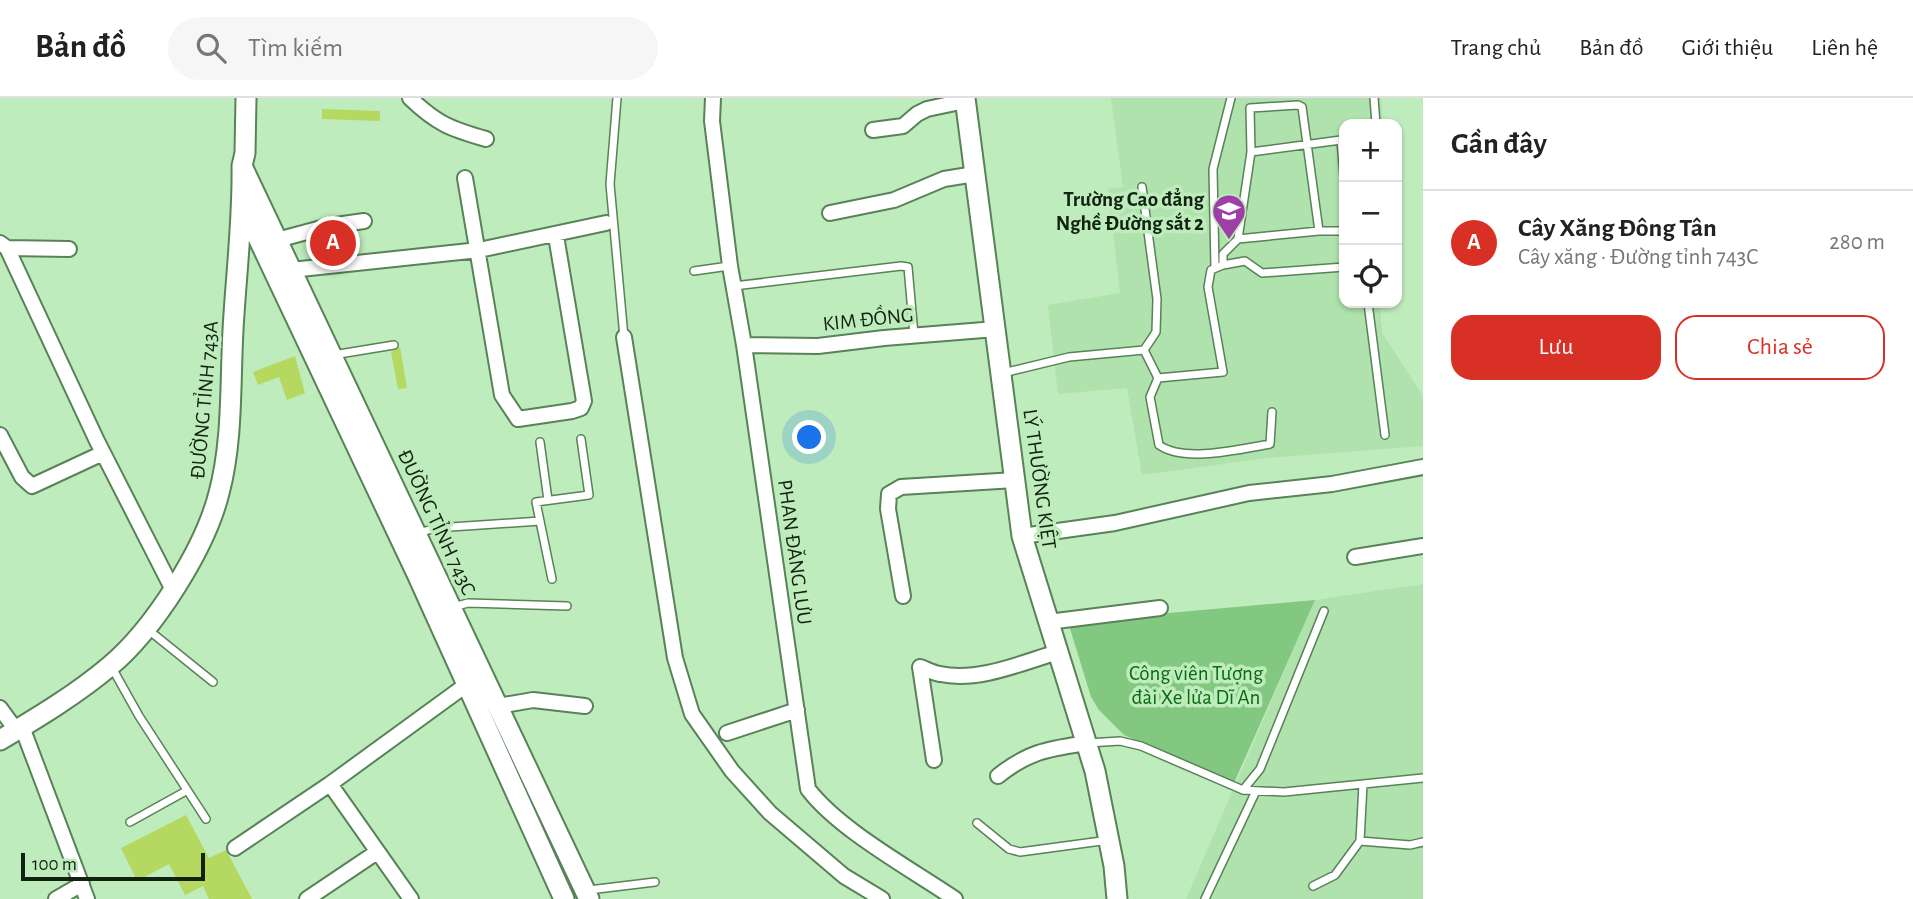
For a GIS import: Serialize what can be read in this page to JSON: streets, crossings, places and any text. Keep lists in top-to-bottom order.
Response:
{
  "streets": {
    "main road": ["ĐƯỜNG TỈNH 743A", "LÝ THƯỜNG KIỆT", "ĐƯỜNG TỈNH 743C"],
    "street": ["KIM ĐỒNG", "PHAN ĐĂNG LƯU"]
  },
  "crossings": [
    ["KIM ĐỒNG", "LÝ THƯỜNG KIỆT"],
    ["KIM ĐỒNG", "PHAN ĐĂNG LƯU"],
    ["ĐƯỜNG TỈNH 743A", "ĐƯỜNG TỈNH 743C"]
  ],
  "parks": ["Công viên Tượng đài Xe lửa Dĩ An"],
  "places": {
    "school or university": ["Trường Cao đẳng Nghề Đường sắt 2"]
  },
  "scale_bar": "100 m",
  "page": {
    "header": "Bản đồ",
    "search": "Tìm kiếm",
    "nav": [
      "Trang chủ",
      "Bản đồ",
      "Giới thiệu",
      "Liên hệ"
    ],
    "heading": "Gần đây",
    "map_buttons": ["+", "−"],
    "list": [
      {
        "mark": "A",
        "name": "Cây Xăng Đông Tân",
        "note": "Cây xăng · Đường tỉnh 743C",
        "value": "280 m"
      }
    ],
    "pins": "A",
    "buttons": ["Lưu", "Chia sẻ"],
    "scale": "100 m"
  }
}
